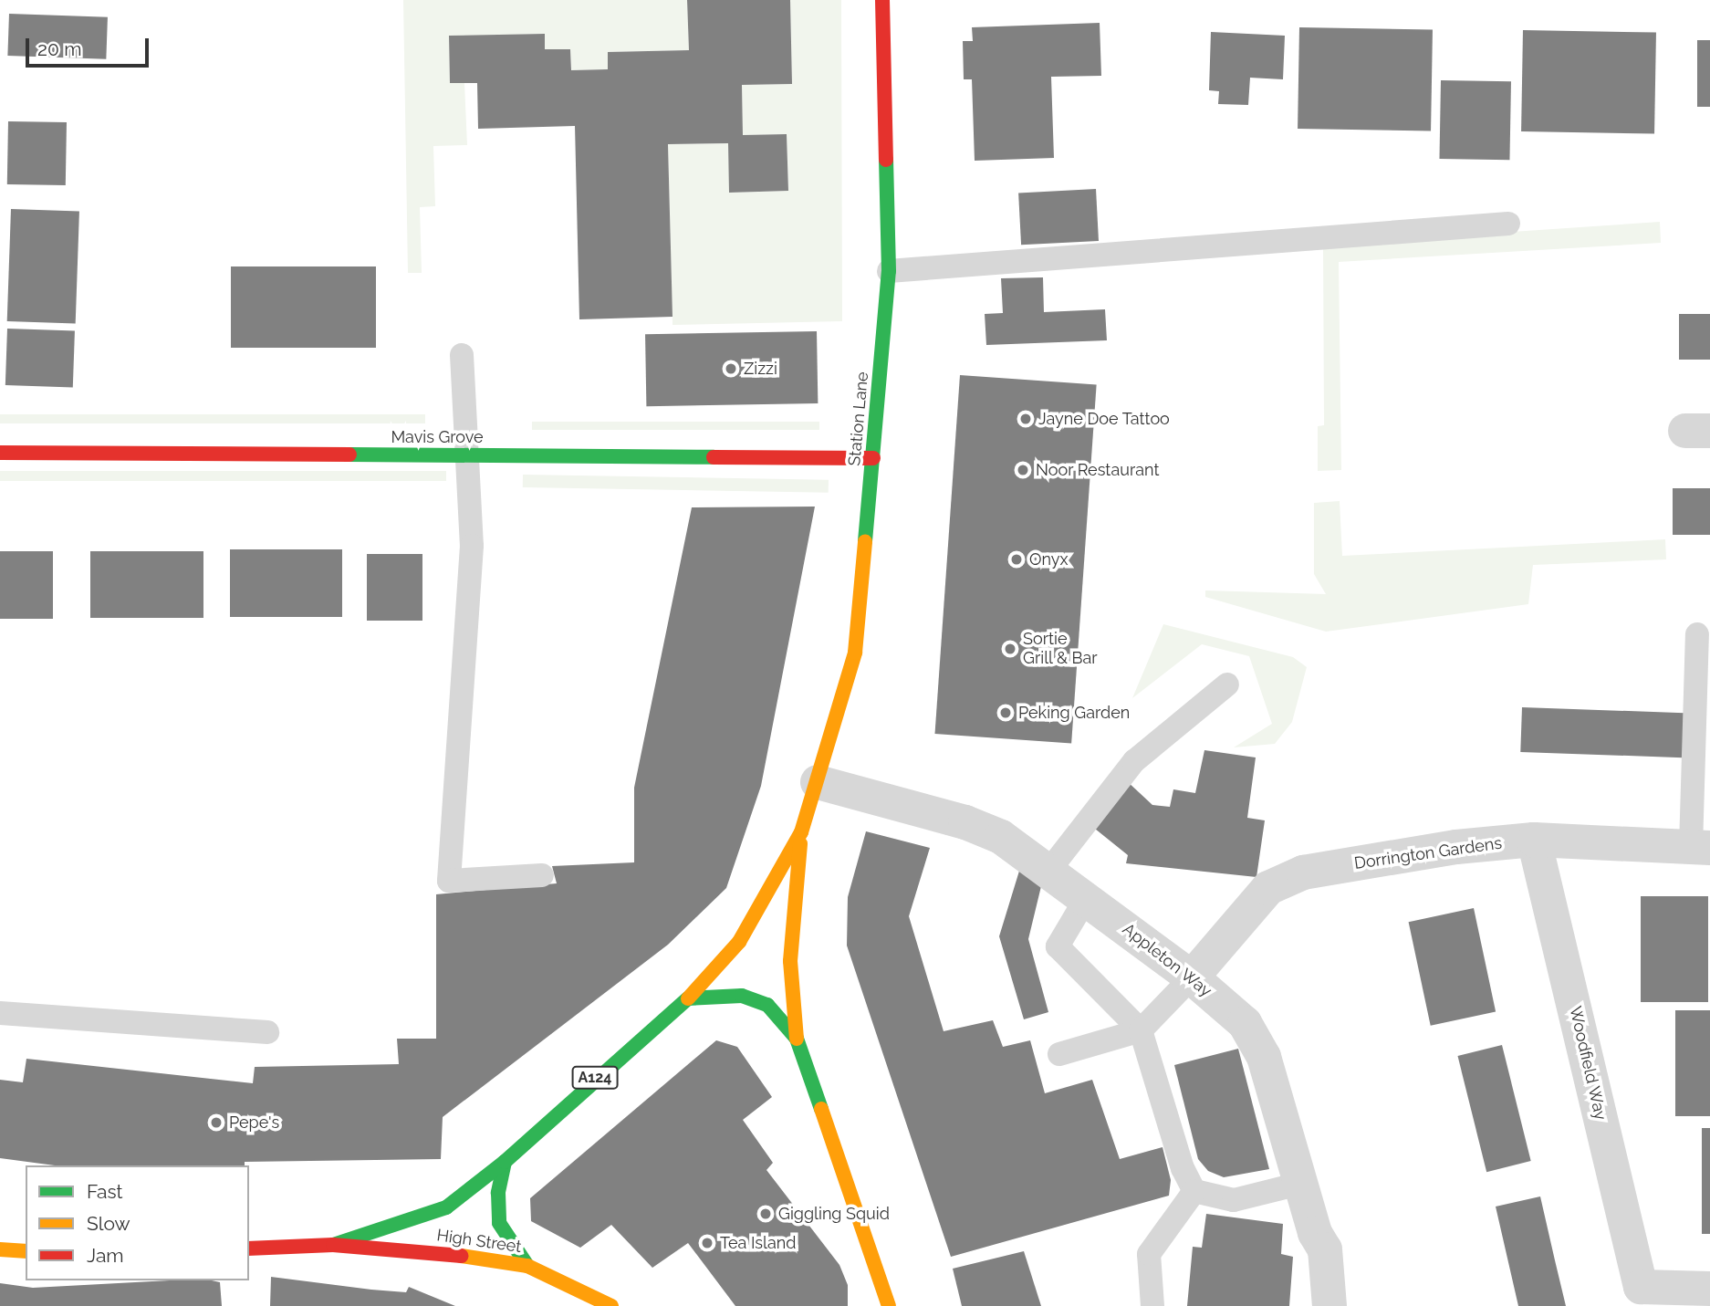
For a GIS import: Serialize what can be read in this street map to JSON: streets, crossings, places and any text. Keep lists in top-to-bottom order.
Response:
{
  "streets": {
    "street": [
      "Station Lane",
      "Mavis Grove",
      "Dorrington Gardens",
      "Appleton Way",
      "Woodfield Way",
      "A124",
      "High Street"
    ]
  },
  "crossings": [
    ["Station Lane", "Mavis Grove"],
    ["Station Lane", "Appleton Way"],
    ["Station Lane", "High Street"],
    ["Dorrington Gardens", "Appleton Way"],
    ["Dorrington Gardens", "Woodfield Way"]
  ],
  "places": [
    "Zizzi",
    "Jayne Doe Tattoo",
    "Noor Restaurant",
    "Onyx",
    "Sortie Grill & Bar",
    "Peking Garden",
    "Pepe's",
    "Giggling Squid",
    "Tea Island"
  ],
  "legend": ["Fast", "Slow", "Jam"],
  "scale_bar": "20 m"
}
